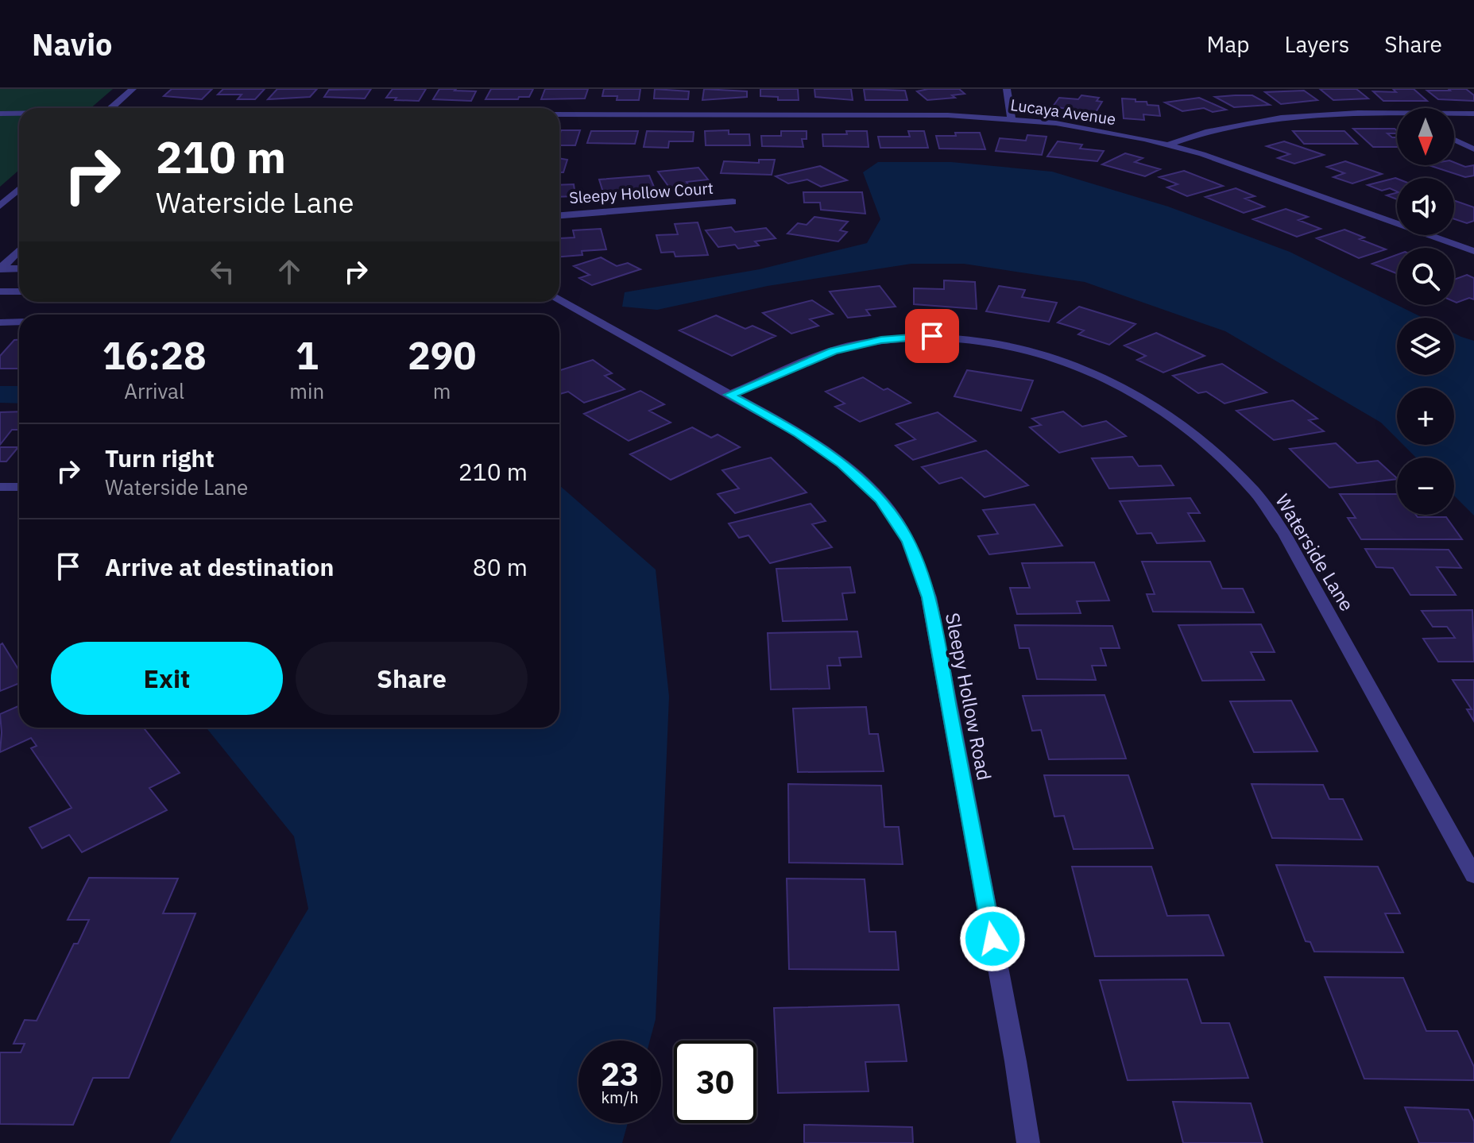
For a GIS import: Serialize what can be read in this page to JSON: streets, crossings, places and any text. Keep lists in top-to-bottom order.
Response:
{
  "streets": {
    "street": [
      "Lucaya Avenue",
      "Sleepy Hollow Court",
      "Waterside Lane",
      "Sleepy Hollow Road"
    ]
  },
  "crossings": [
    ["Waterside Lane", "Sleepy Hollow Road"]
  ],
  "north": "bottom",
  "page": {
    "header": "Navio",
    "nav": ["Map", "Layers", "Share"],
    "map_buttons": ["+", "−"],
    "turn": ["210 m", "Waterside Lane"],
    "eta": [
      "16:28",
      "Arrival",
      "1",
      "min",
      "290",
      "m"
    ],
    "list": [
      {
        "name": "Turn right",
        "note": "Waterside Lane",
        "value": "210 m"
      },
      {
        "name": "Arrive at destination",
        "value": "80 m"
      }
    ],
    "buttons": ["Exit", "Share"],
    "speed": "23 km/h",
    "limit": "30"
  }
}
